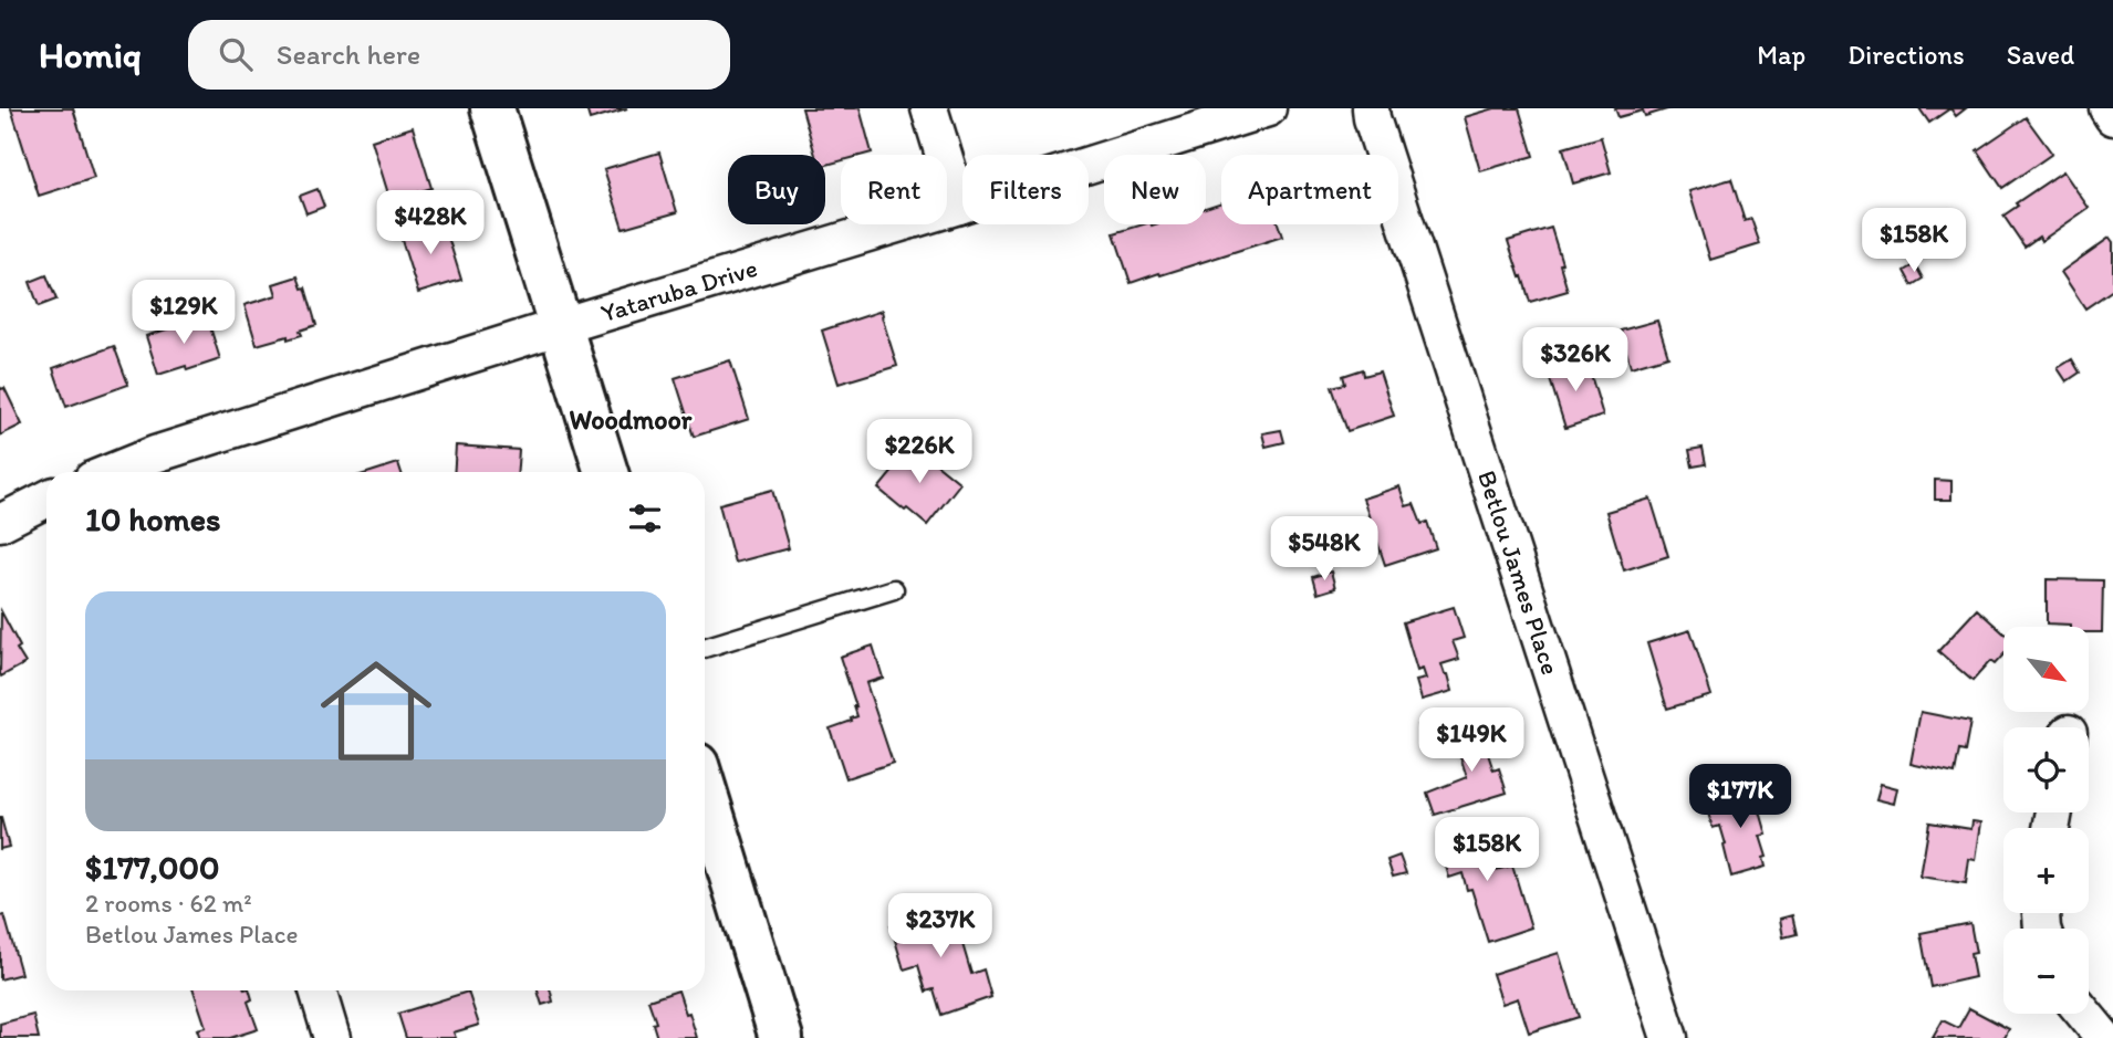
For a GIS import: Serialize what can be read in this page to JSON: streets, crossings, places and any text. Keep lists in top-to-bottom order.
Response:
{
  "streets": {
    "street": ["Yataruba Drive", "Betlou James Place"]
  },
  "districts": ["Woodmoor"],
  "north": "bottom right",
  "page": {
    "header": "Homiq",
    "search": "Search here",
    "nav": ["Map", "Directions", "Saved"],
    "chip": [
      "Buy",
      "Rent",
      "Filters",
      "New",
      "Apartment"
    ],
    "price": [
      "$428K",
      "$158K",
      "$129K",
      "$326K",
      "$226K",
      "$548K",
      "$149K",
      "$177K",
      "$158K",
      "$237K"
    ],
    "heading": "10 homes",
    "list": [
      {
        "name": "$177,000",
        "note": "2 rooms · 62 m² · Betlou James Place"
      }
    ],
    "map_buttons": ["+", "−"]
  }
}
